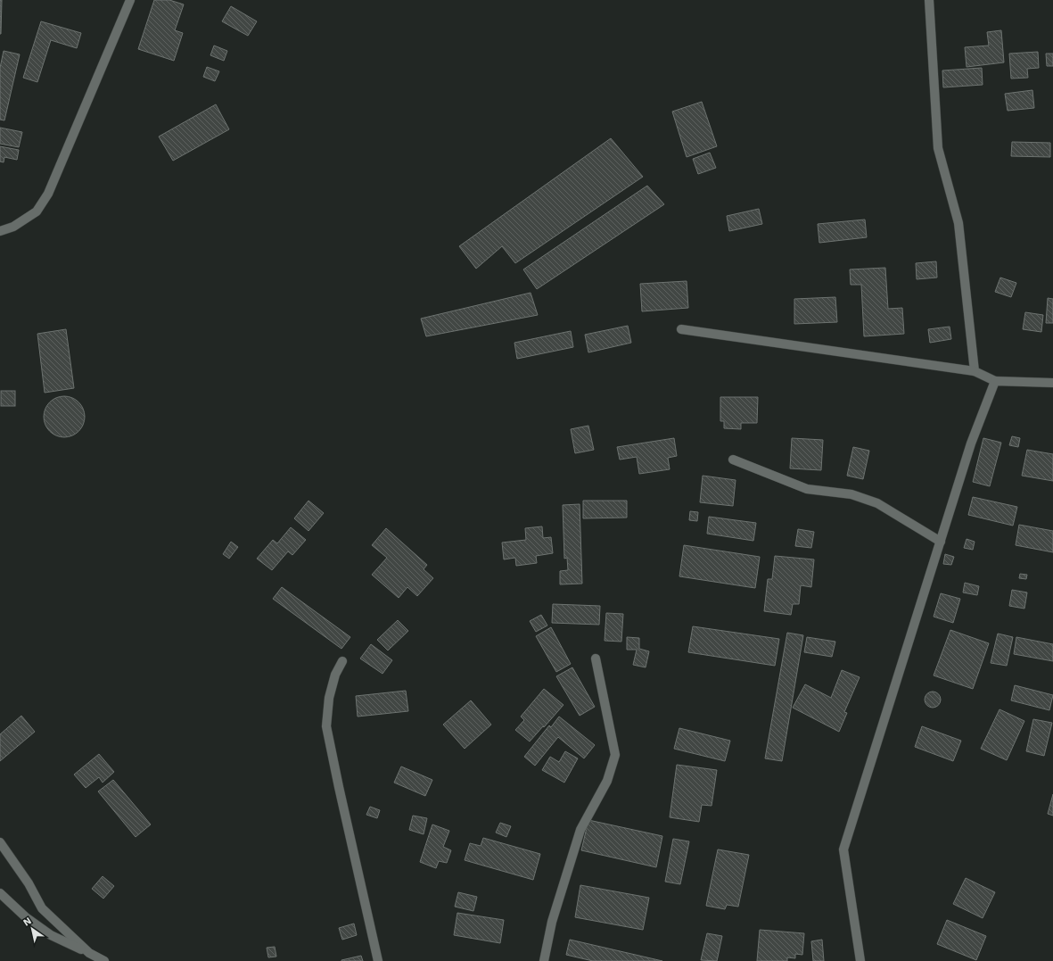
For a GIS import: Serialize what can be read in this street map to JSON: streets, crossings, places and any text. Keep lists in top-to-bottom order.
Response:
{
  "north": "top left"
}
